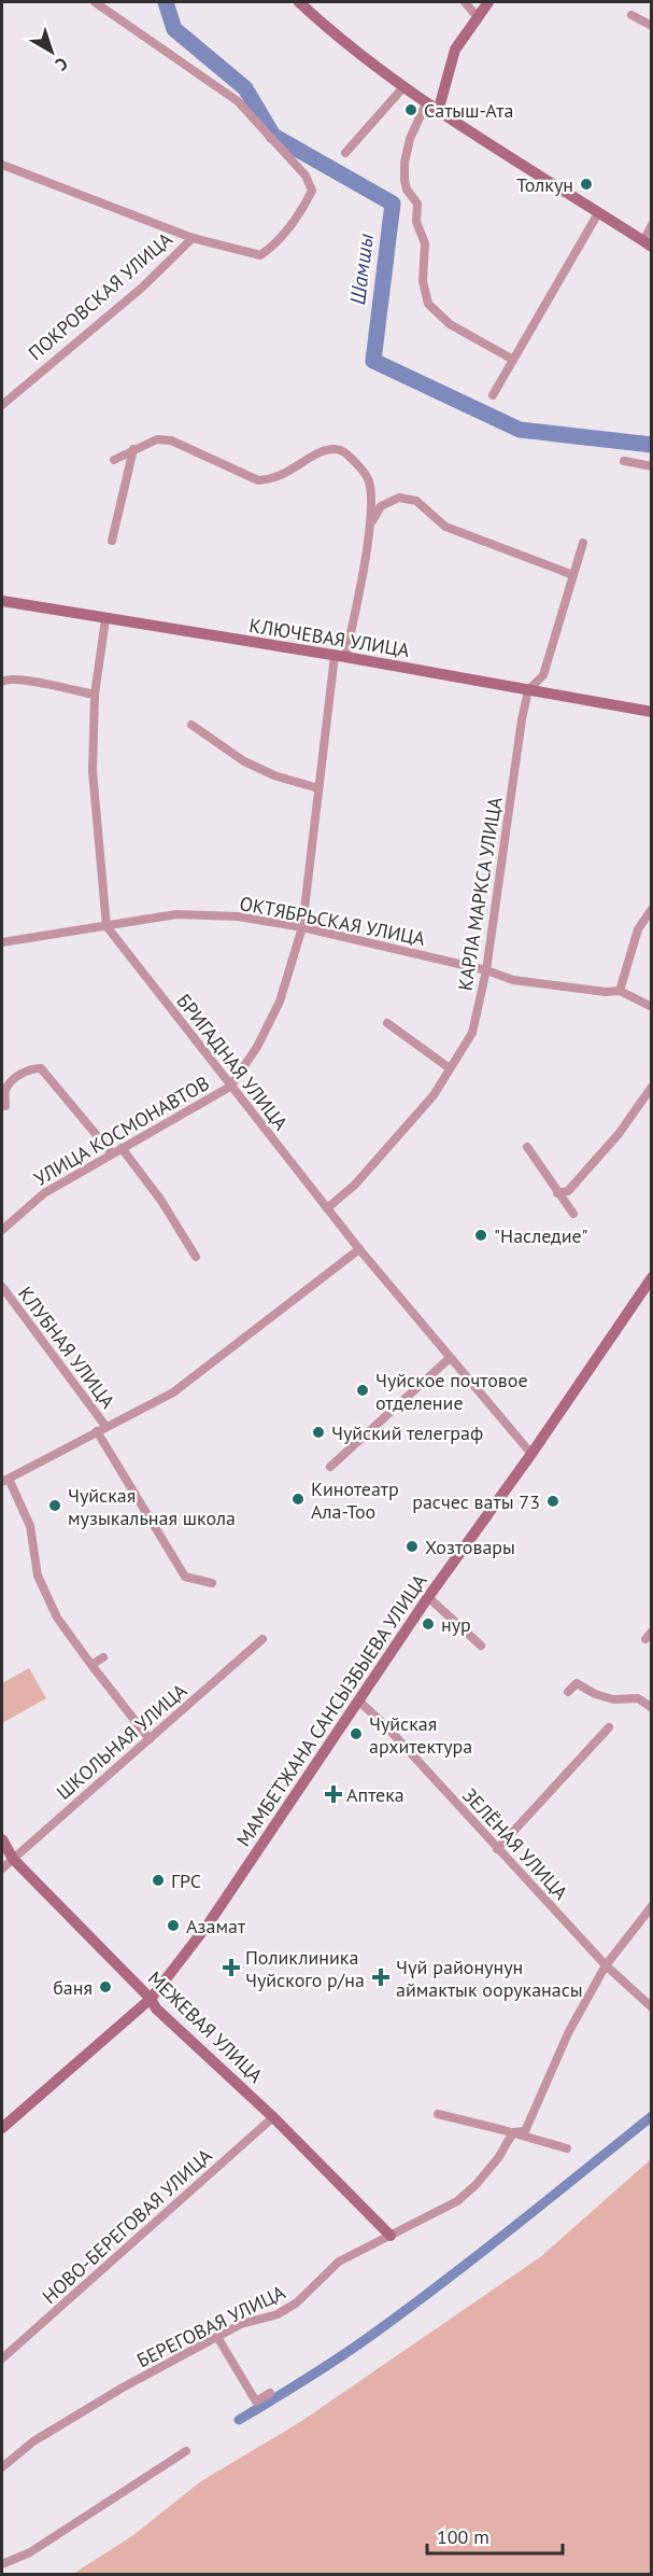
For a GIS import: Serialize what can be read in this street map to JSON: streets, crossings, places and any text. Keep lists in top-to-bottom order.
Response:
{
  "streets": {
    "main road": ["КЛЮЧЕВАЯ УЛИЦА", "МАМБЕТЖАНА САНСЫЗБЫЕВА УЛИЦА", "МЕЖЕВАЯ УЛИЦА"],
    "street": [
      "ПОКРОВСКАЯ УЛИЦА",
      "КАРЛА МАРКСА УЛИЦА",
      "ОКТЯБРЬСКАЯ УЛИЦА",
      "БРИГАДНАЯ УЛИЦА",
      "УЛИЦА КОСМОНАВТОВ",
      "КЛУБНАЯ УЛИЦА",
      "ШКОЛЬНАЯ УЛИЦА",
      "ЗЕЛЁНАЯ УЛИЦА",
      "НОВО-БЕРЕГОВАЯ УЛИЦА",
      "БЕРЕГОВАЯ УЛИЦА"
    ]
  },
  "crossings": [
    ["КЛЮЧЕВАЯ УЛИЦА", "КАРЛА МАРКСА УЛИЦА"],
    ["КАРЛА МАРКСА УЛИЦА", "ОКТЯБРЬСКАЯ УЛИЦА"],
    ["КАРЛА МАРКСА УЛИЦА", "БРИГАДНАЯ УЛИЦА"],
    ["ОКТЯБРЬСКАЯ УЛИЦА", "БРИГАДНАЯ УЛИЦА"],
    ["БРИГАДНАЯ УЛИЦА", "УЛИЦА КОСМОНАВТОВ"],
    ["БРИГАДНАЯ УЛИЦА", "МАМБЕТЖАНА САНСЫЗБЫЕВА УЛИЦА"],
    ["МАМБЕТЖАНА САНСЫЗБЫЕВА УЛИЦА", "ЗЕЛЁНАЯ УЛИЦА"],
    ["МАМБЕТЖАНА САНСЫЗБЫЕВА УЛИЦА", "МЕЖЕВАЯ УЛИЦА"],
    ["ШКОЛЬНАЯ УЛИЦА", "МЕЖЕВАЯ УЛИЦА"],
    ["ЗЕЛЁНАЯ УЛИЦА", "БЕРЕГОВАЯ УЛИЦА"],
    ["МЕЖЕВАЯ УЛИЦА", "НОВО-БЕРЕГОВАЯ УЛИЦА"],
    ["МЕЖЕВАЯ УЛИЦА", "БЕРЕГОВАЯ УЛИЦА"]
  ],
  "water": ["Шамшы"],
  "places": {
    "other": [
      "Сатыш-Ата",
      "Толкун",
      "\"Наследие\"",
      "Чуйское почтовое отделение",
      "Чуйский телеграф",
      "Кинотеатр Ала-Тоо",
      "расчес ваты 73",
      "Чуйская музыкальная школа",
      "Хозтовары",
      "нур",
      "Чуйская архитектура",
      "ГРС",
      "Азамат",
      "баня"
    ],
    "health": ["Аптека", "Поликлиника Чуйского р/на", "Чүй районунун аймактык ооруканасы"]
  },
  "scale_bar": "100 m",
  "north": "bottom right"
}
